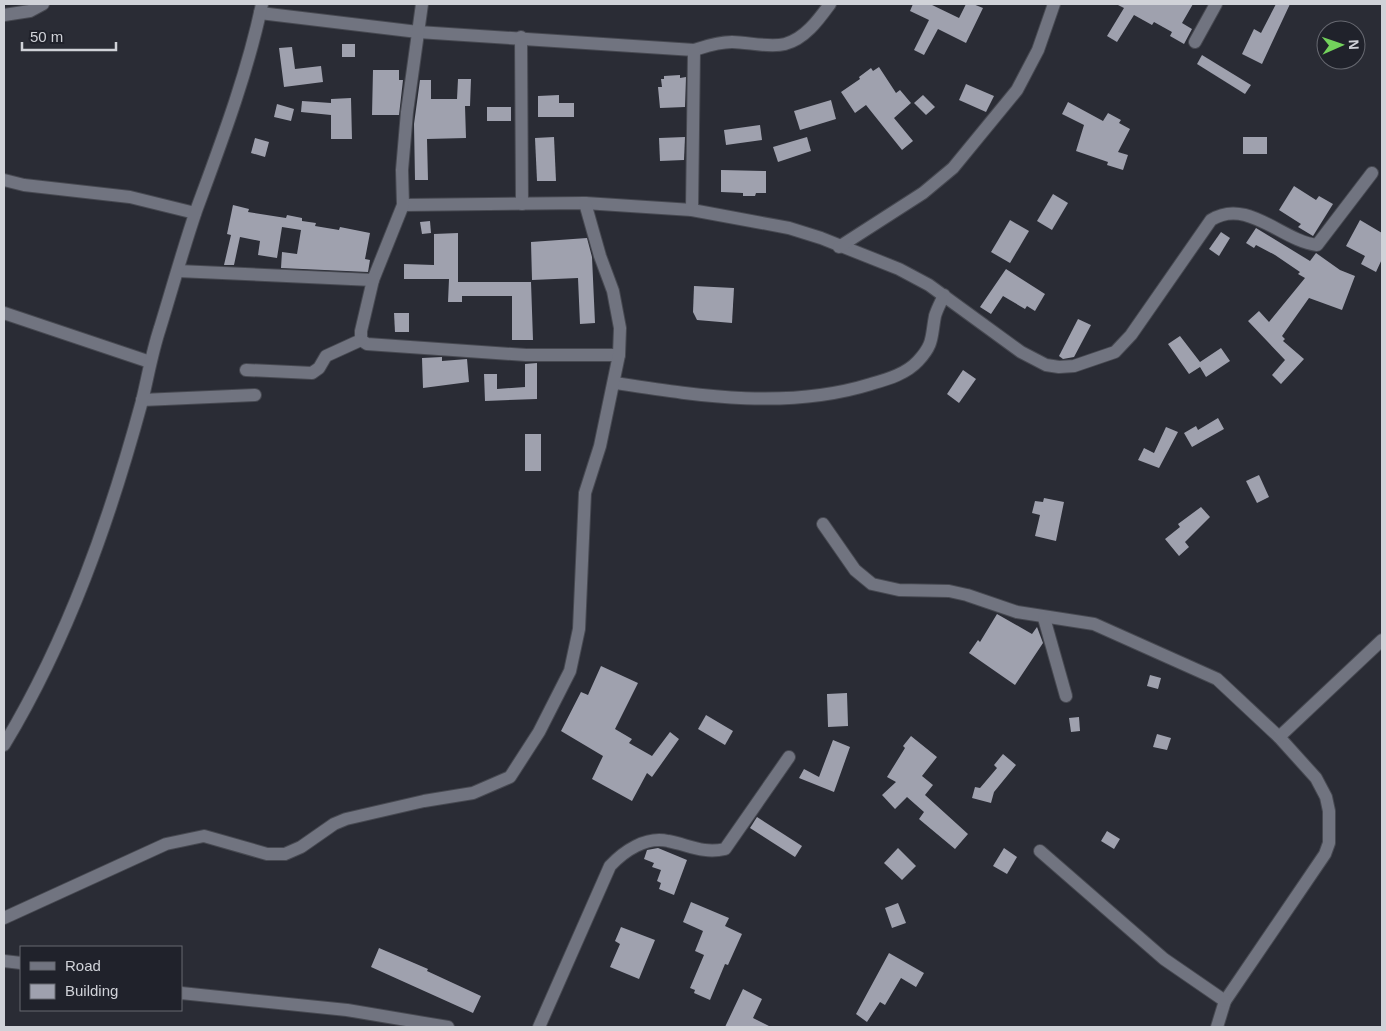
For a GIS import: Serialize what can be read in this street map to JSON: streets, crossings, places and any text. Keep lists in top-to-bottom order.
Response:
{
  "legend": ["Road", "Building"],
  "scale_bar": "50 m",
  "north": "right"
}
